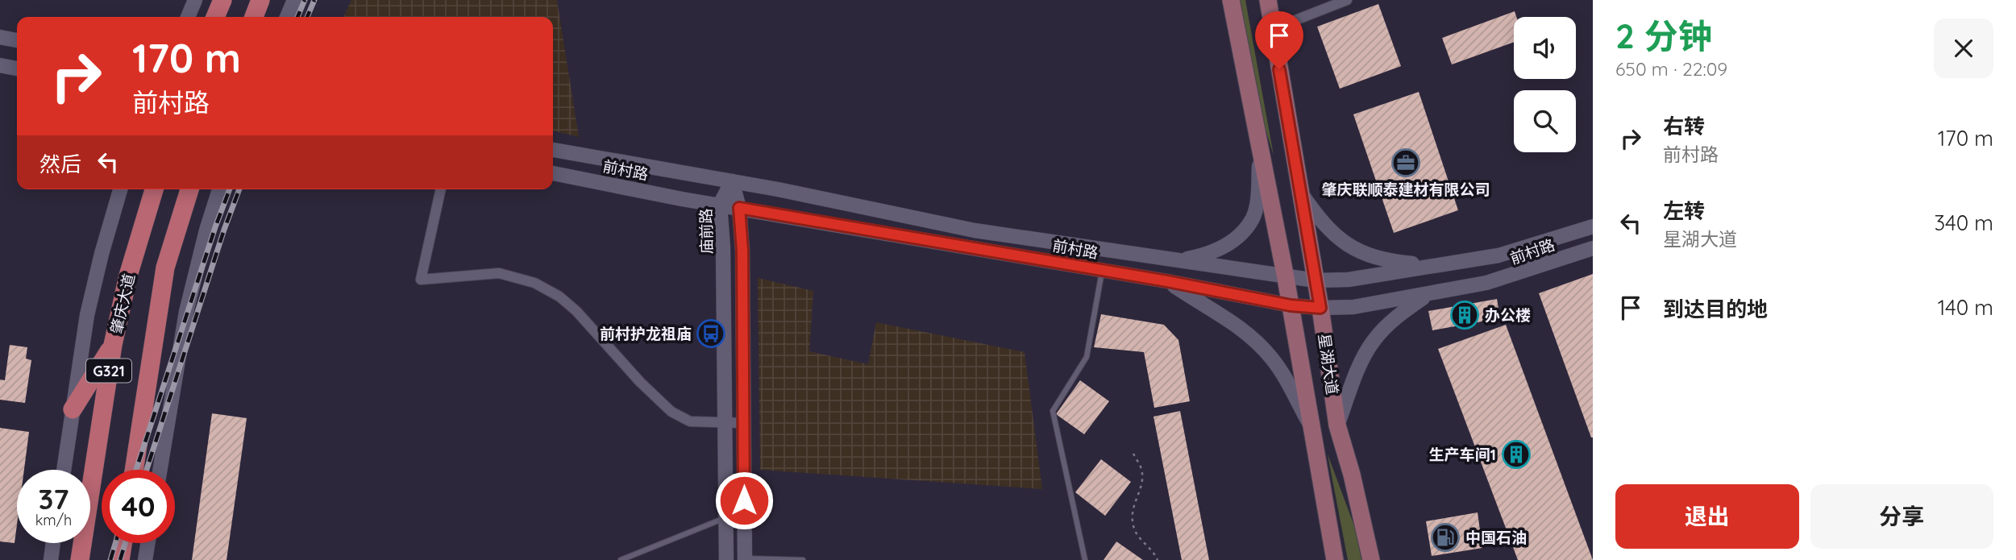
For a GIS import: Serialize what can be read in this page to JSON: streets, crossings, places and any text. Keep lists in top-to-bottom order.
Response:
{
  "streets": {
    "highway": ["肇庆大道", "G321"],
    "main road": ["星湖大道"],
    "street": ["前村路", "庙前路"]
  },
  "crossings": [
    ["前村路", "庙前路"],
    ["前村路", "星湖大道"]
  ],
  "places": {
    "office": ["肇庆联顺泰建材有限公司"],
    "building": ["办公楼", "生产车间1"],
    "bus stop": ["前村护龙祖庙"],
    "fuel station": ["中国石油"]
  },
  "page": {
    "heading": ["2 分钟", "650 m · 22:09"],
    "turn": ["170 m", "前村路"],
    "list": [
      {
        "name": "右转",
        "note": "前村路",
        "value": "170 m"
      },
      {
        "name": "左转",
        "note": "星湖大道",
        "value": "340 m"
      },
      {
        "name": "到达目的地",
        "value": "140 m"
      }
    ],
    "then": "然后",
    "speed": "37 km/h",
    "limit": "40",
    "buttons": ["退出", "分享"]
  }
}
